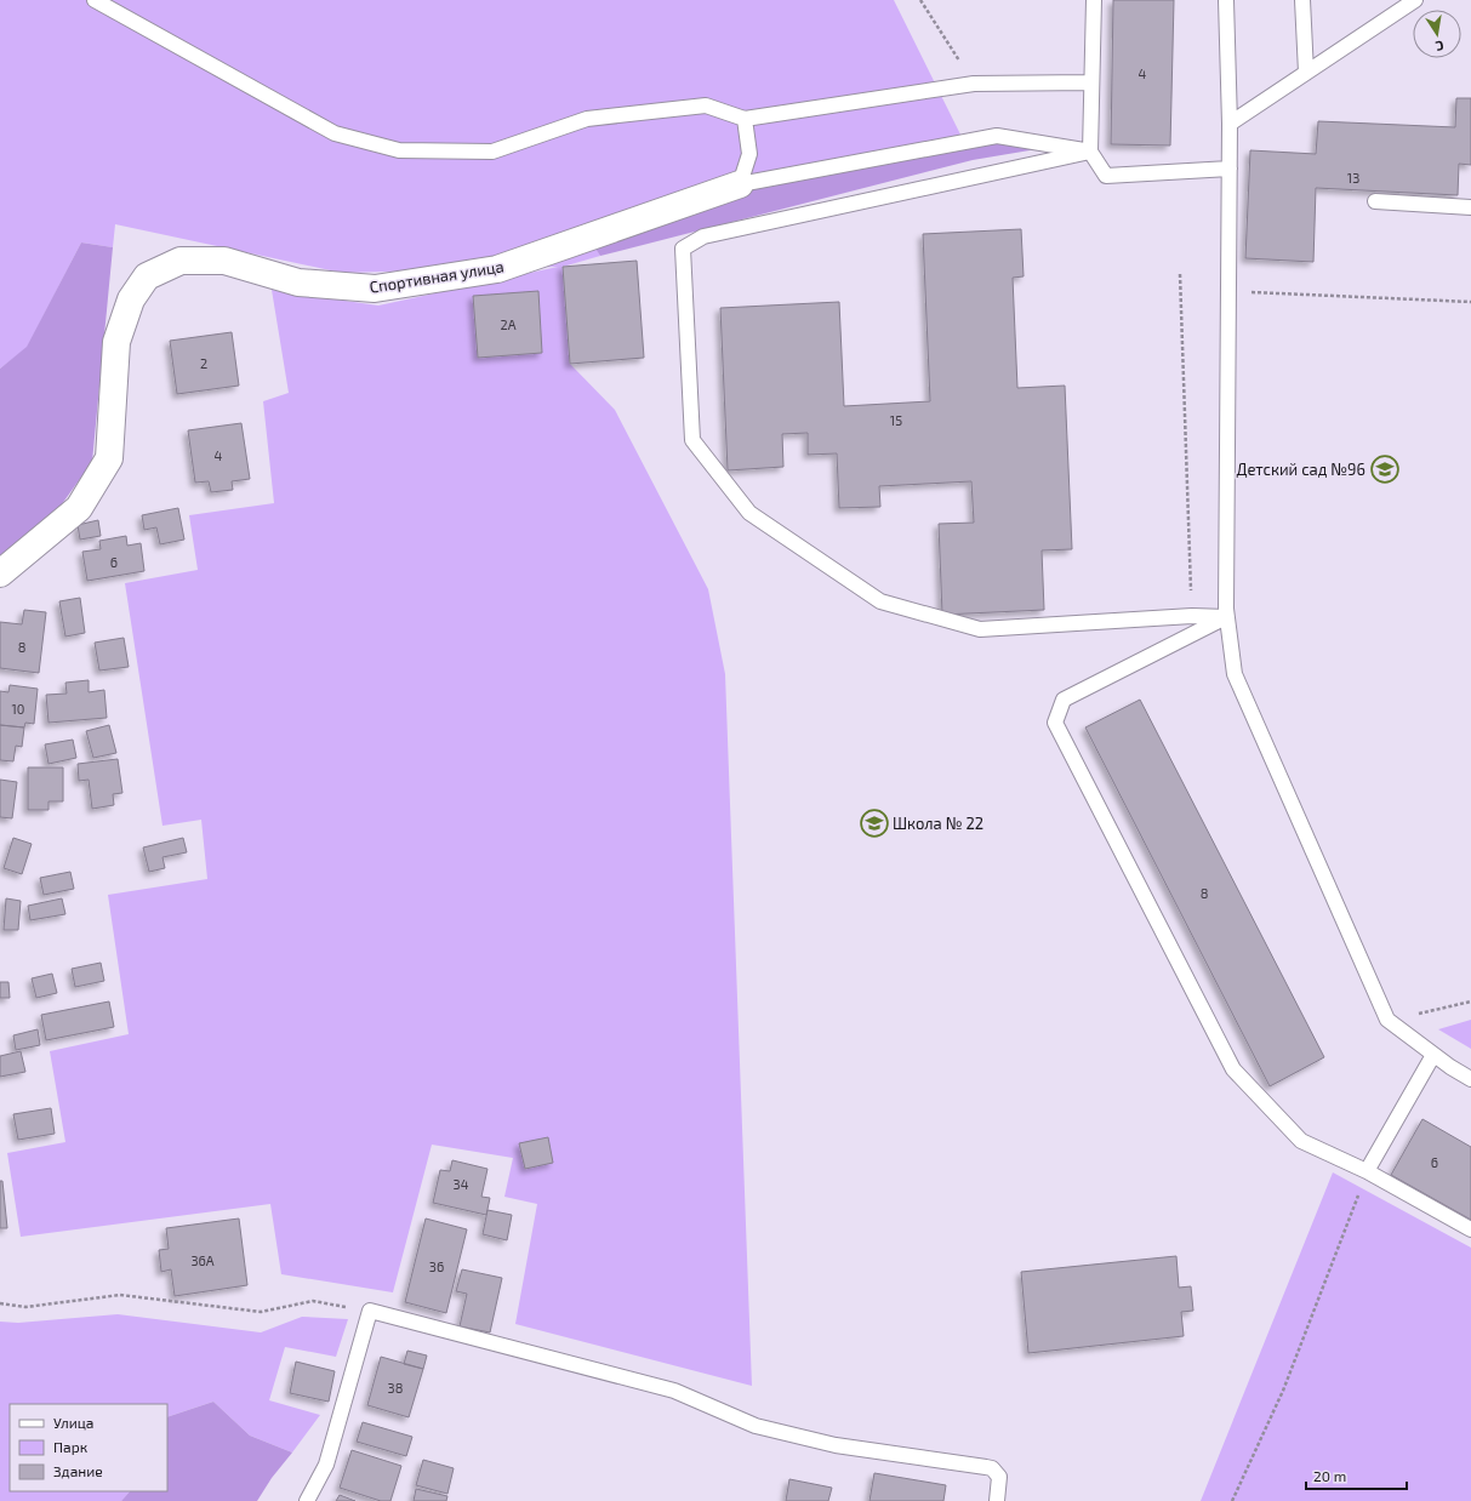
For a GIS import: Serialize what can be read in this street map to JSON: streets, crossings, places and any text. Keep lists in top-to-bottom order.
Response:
{
  "streets": {
    "street": ["Спортивная улица"]
  },
  "places": {
    "school or university": ["Детский сад №96", "Школа № 22"]
  },
  "house_numbers": [
    "4",
    "13",
    "2А",
    "2",
    "15",
    "4",
    "6",
    "8",
    "10",
    "8",
    "6",
    "34",
    "36А",
    "36",
    "38"
  ],
  "legend": ["Улица", "Парк", "Здание"],
  "scale_bar": "20 m",
  "north": "bottom"
}
